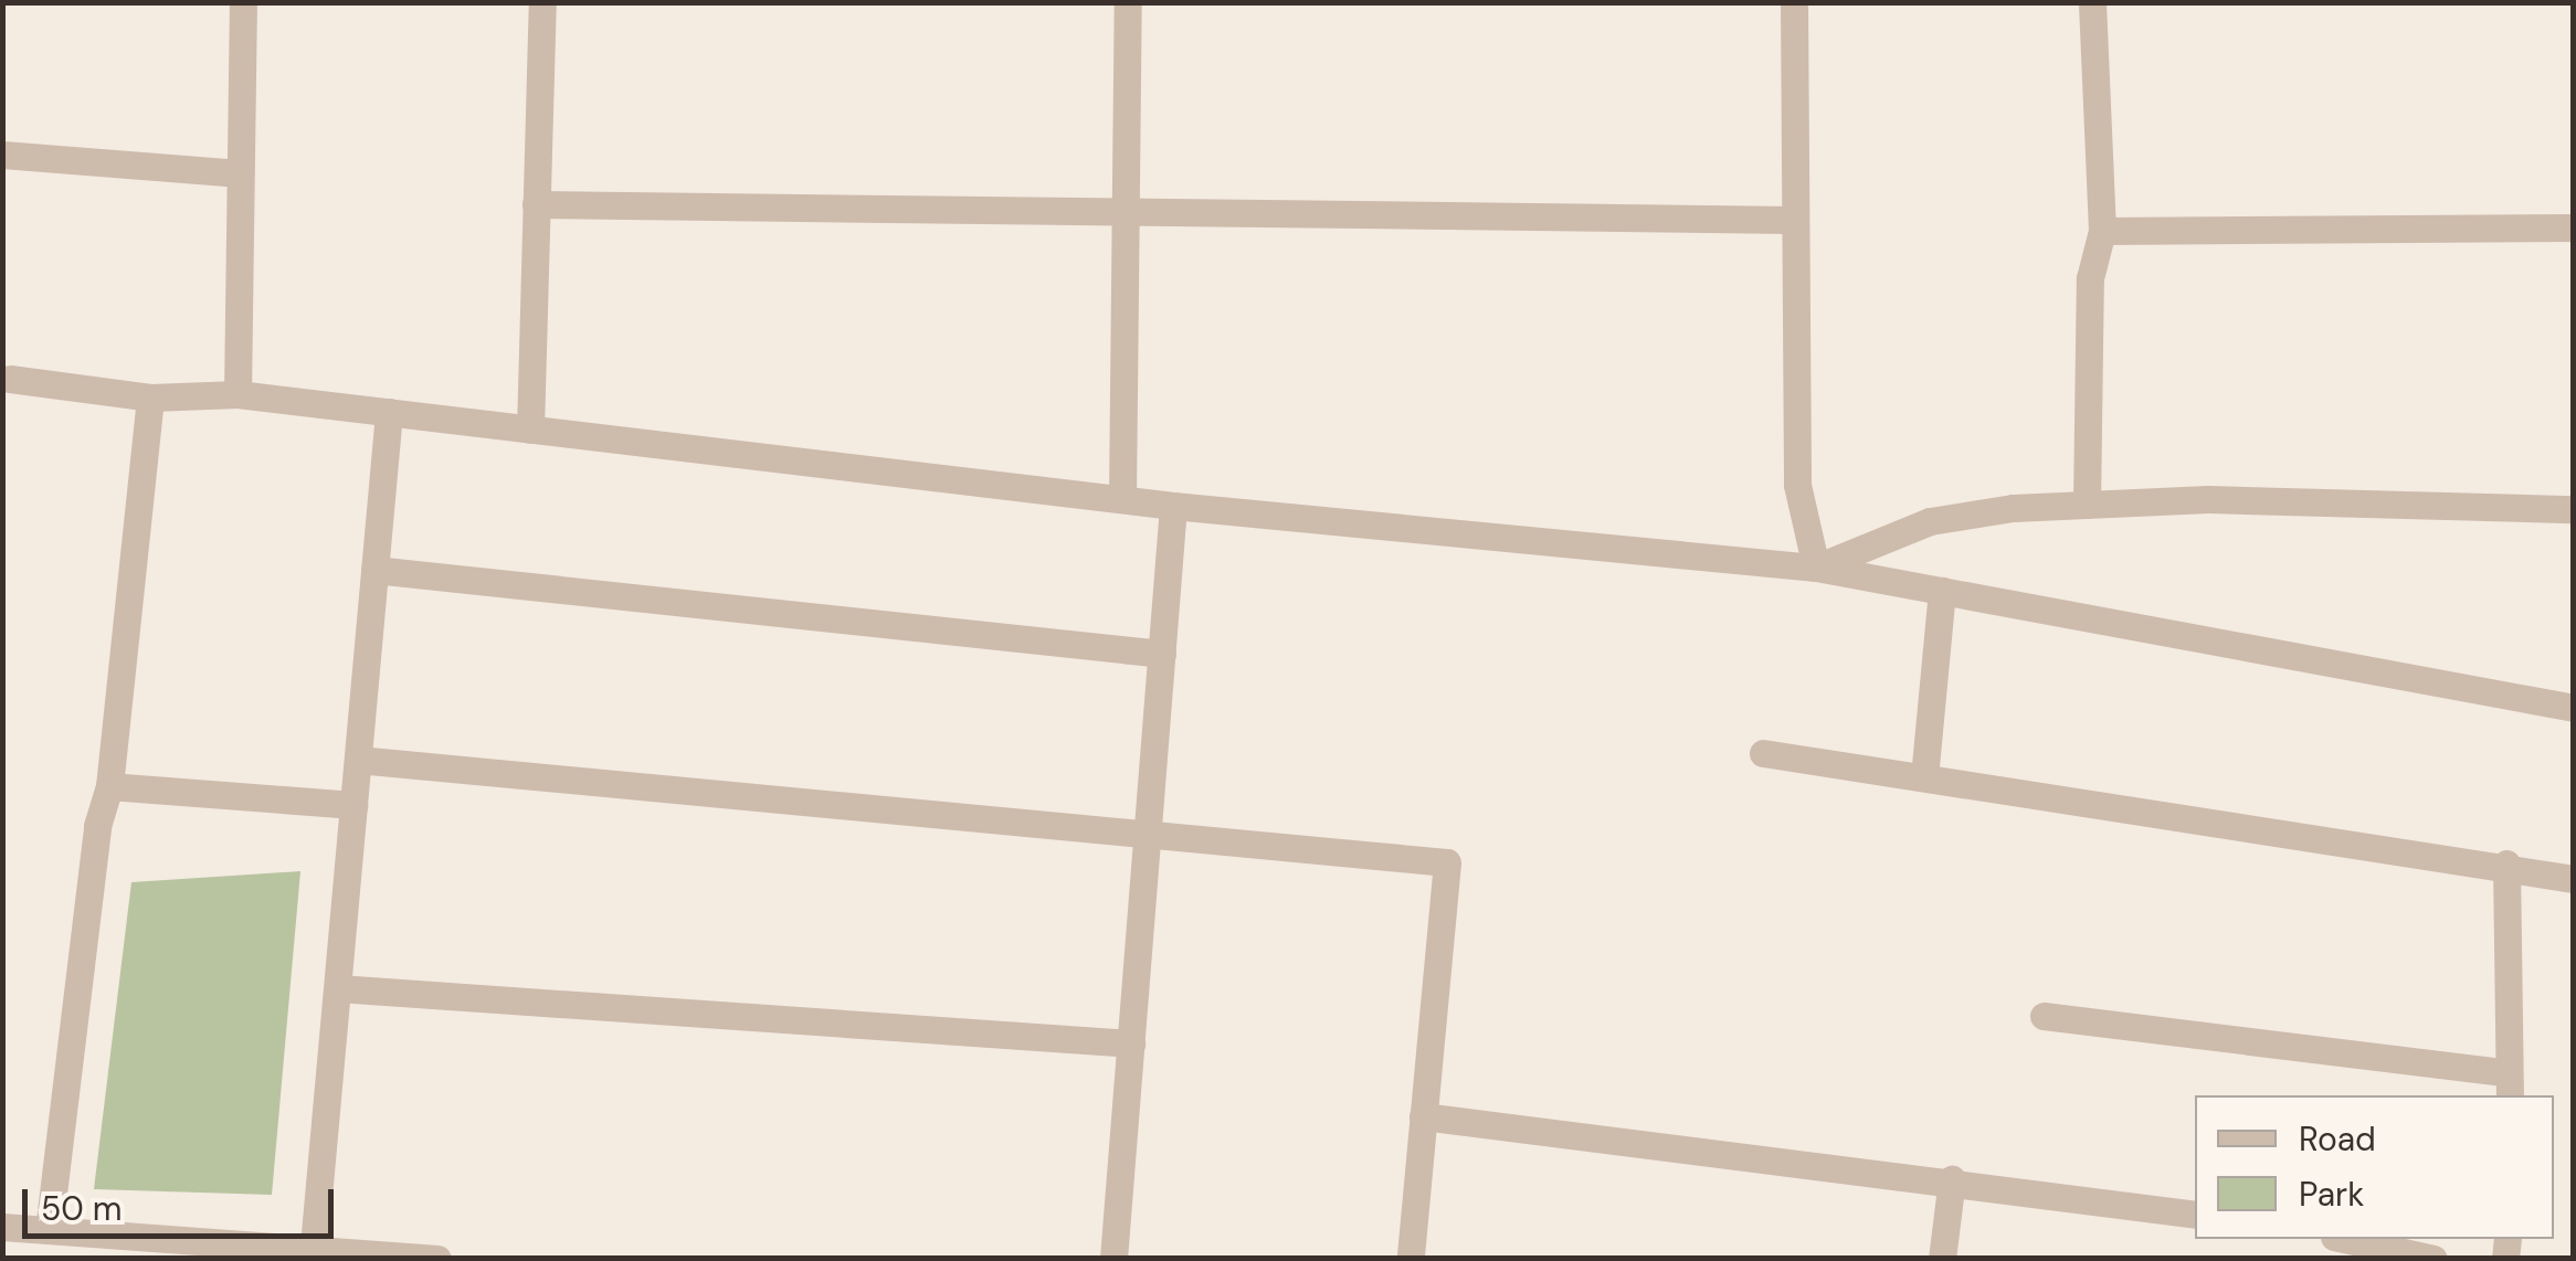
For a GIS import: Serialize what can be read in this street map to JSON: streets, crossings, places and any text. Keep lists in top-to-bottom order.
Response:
{
  "legend": ["Road", "Park"],
  "scale_bar": "50 m"
}
